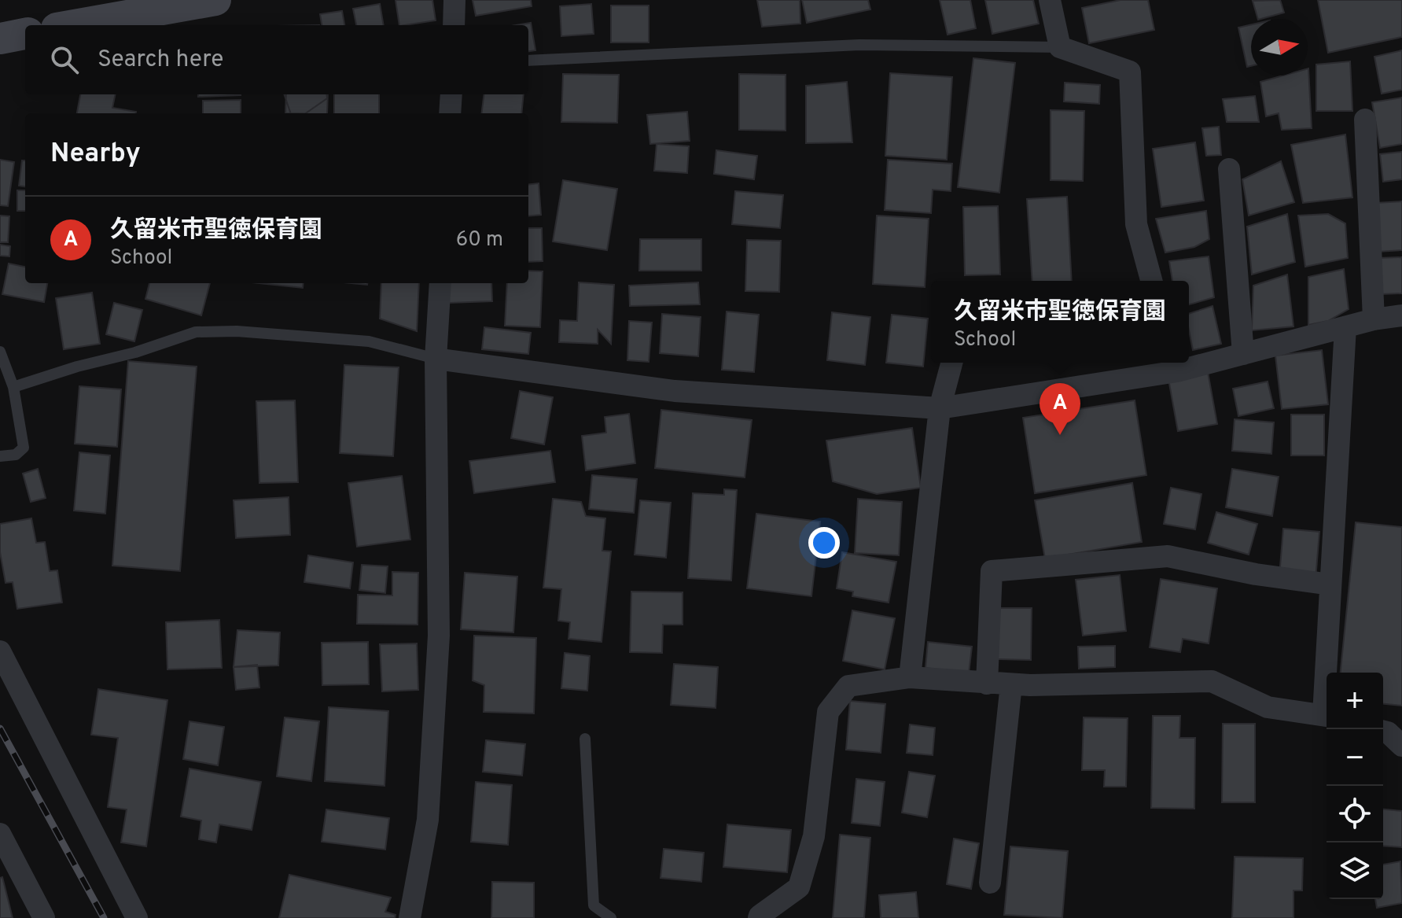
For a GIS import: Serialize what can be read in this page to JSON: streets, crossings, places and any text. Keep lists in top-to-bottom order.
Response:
{
  "north": "right",
  "page": {
    "search": "Search here",
    "heading": "Nearby",
    "list": [
      {
        "mark": "A",
        "name": "久留米市聖徳保育園",
        "note": "School",
        "value": "60 m"
      }
    ],
    "popup": ["久留米市聖徳保育園", "School"],
    "pins": "A",
    "map_buttons": ["+", "−"]
  }
}
